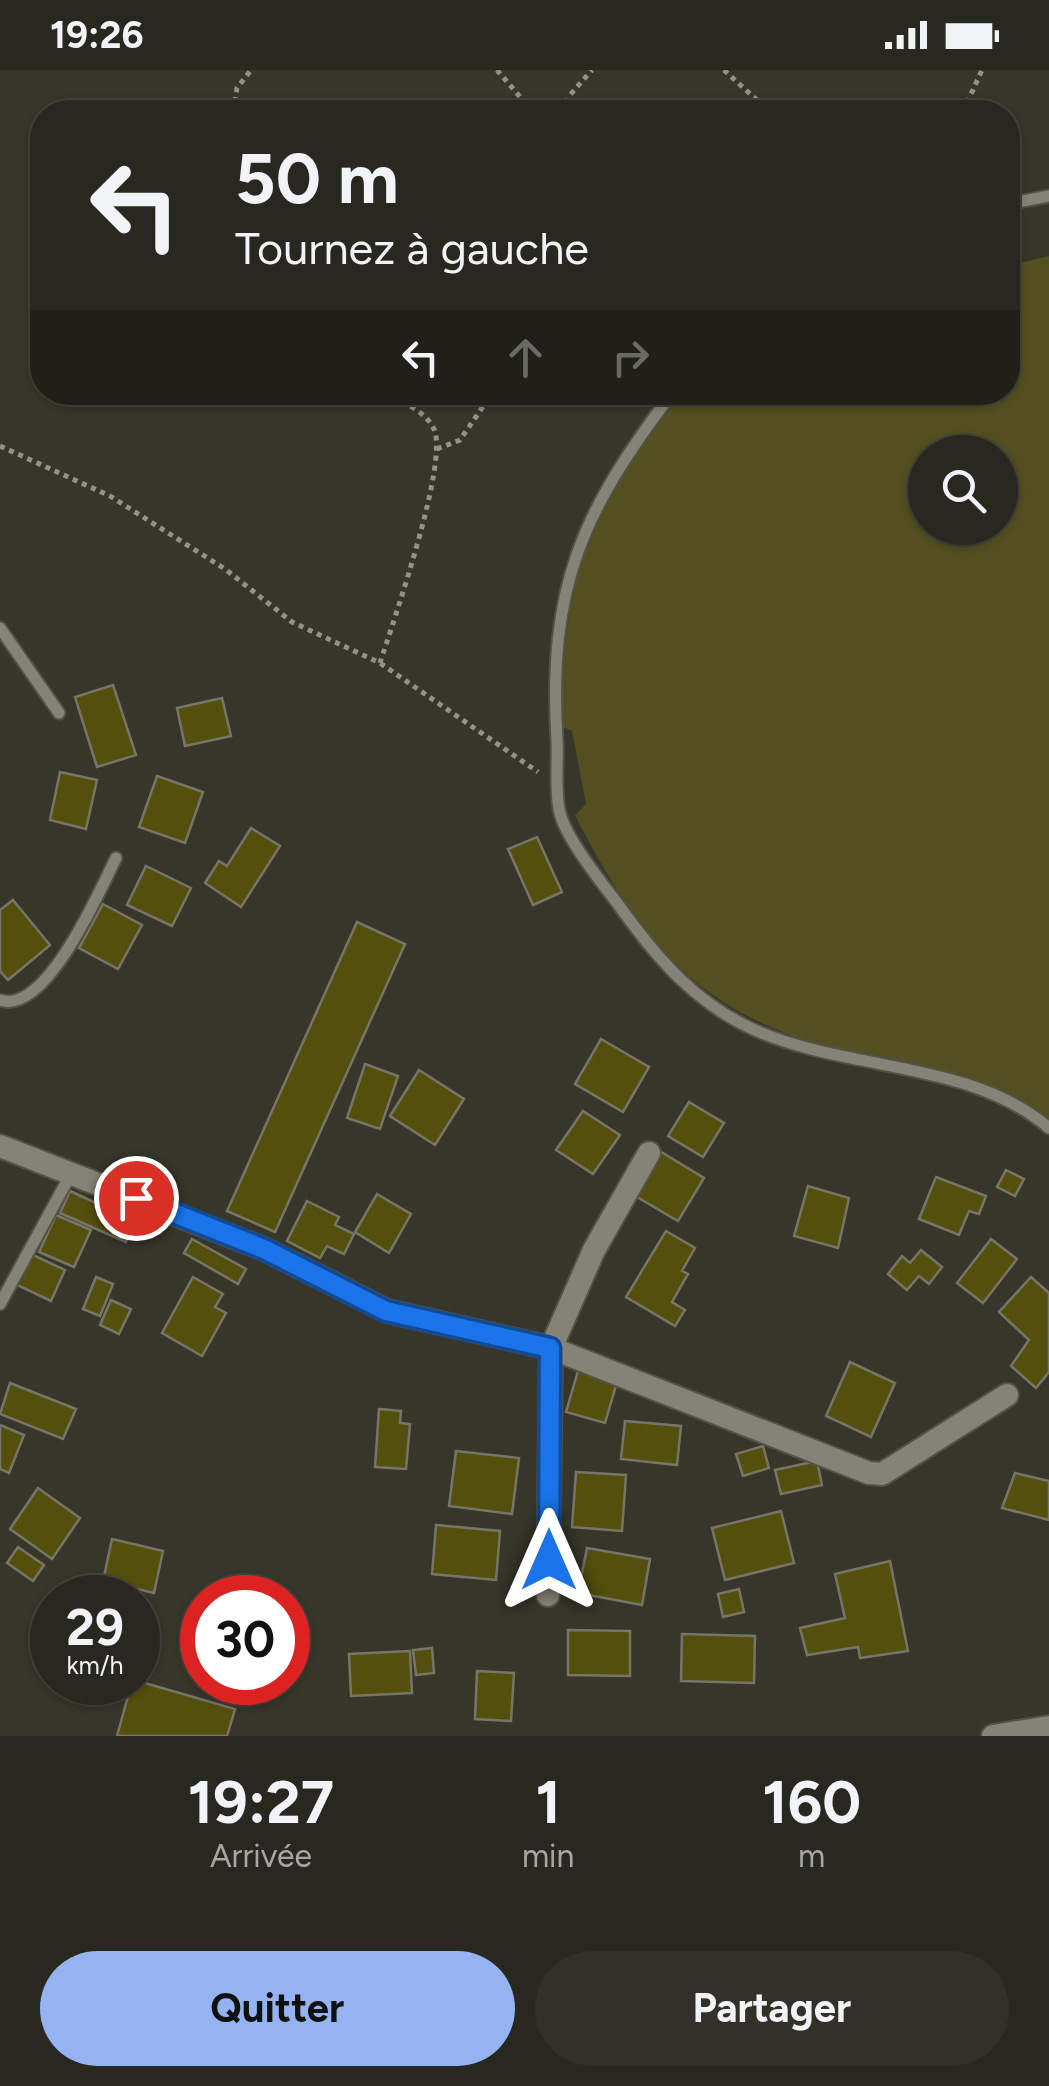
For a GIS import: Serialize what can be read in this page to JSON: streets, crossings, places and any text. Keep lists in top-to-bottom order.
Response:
{
  "page": {
    "status": "19:26",
    "turn": ["50 m", "Tournez à gauche"],
    "speed": "29 km/h",
    "limit": "30",
    "eta": [
      "19:27",
      "Arrivée",
      "1",
      "min",
      "160",
      "m"
    ],
    "buttons": ["Quitter", "Partager"]
  }
}
